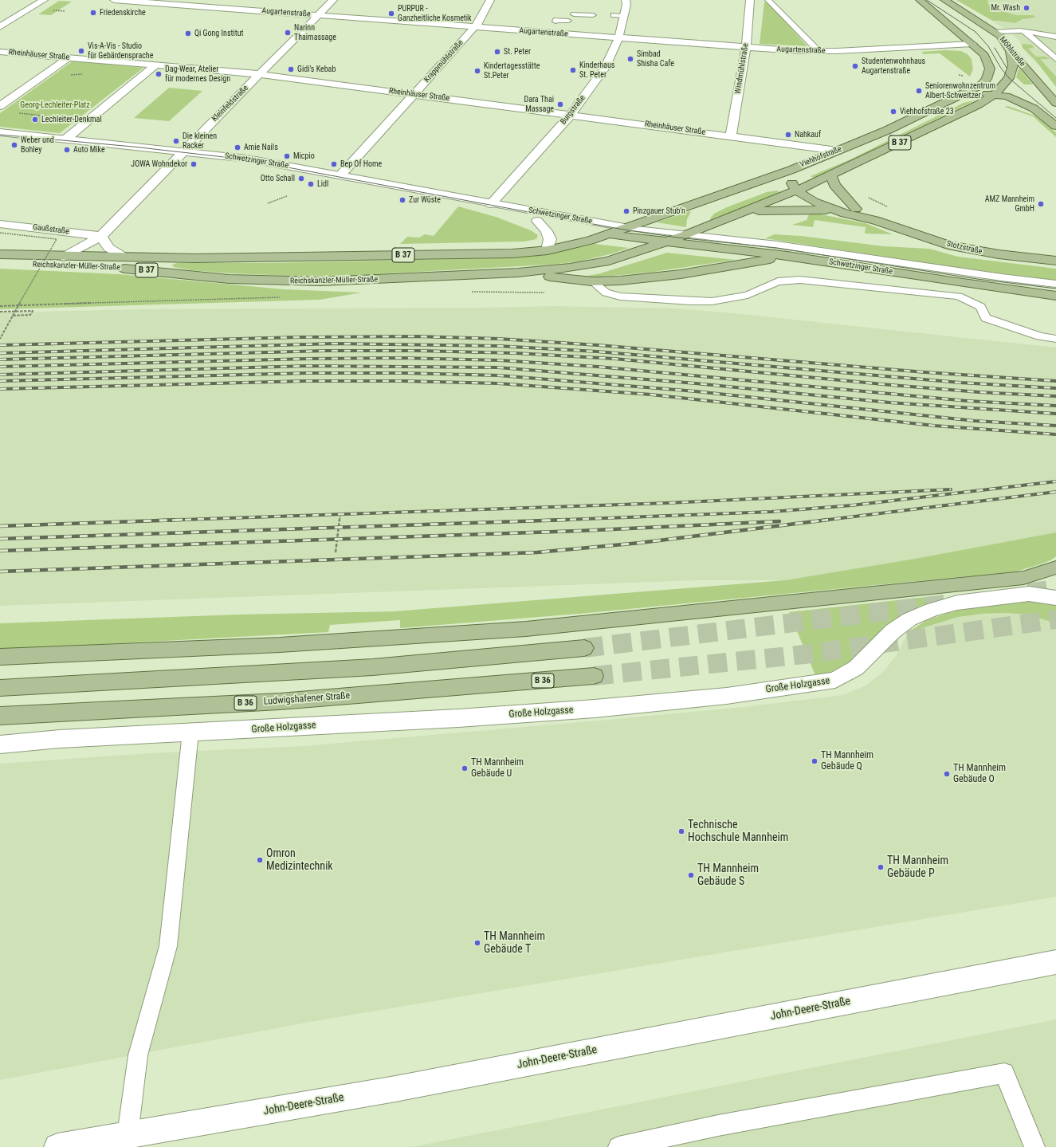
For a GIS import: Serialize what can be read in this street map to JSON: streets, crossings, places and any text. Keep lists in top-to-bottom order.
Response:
{
  "streets": {
    "main road": [
      "Möhlstraße",
      "B 37",
      "Viehhofstraße",
      "Schwetzinger Straße",
      "Stotzstraße",
      "Reichskanzler-Müller-Straße",
      "B 36",
      "Ludwigshafener Straße"
    ],
    "street": [
      "Augartenstraße",
      "Rheinhäuser Straße",
      "Krappmühlstraße",
      "Windmühlstraße",
      "Kleinfeldstraße",
      "Burgstraße",
      "Gaußstraße",
      "Große Holzgasse",
      "John-Deere-Straße"
    ]
  },
  "crossings": [
    ["Augartenstraße", "Krappmühlstraße"],
    ["Augartenstraße", "Windmühlstraße"],
    ["Augartenstraße", "Kleinfeldstraße"],
    ["Augartenstraße", "Burgstraße"],
    ["Augartenstraße", "B 37"],
    ["Augartenstraße", "Viehhofstraße"],
    ["Möhlstraße", "B 37"],
    ["Rheinhäuser Straße", "Krappmühlstraße"],
    ["Rheinhäuser Straße", "Windmühlstraße"],
    ["Rheinhäuser Straße", "Kleinfeldstraße"],
    ["Rheinhäuser Straße", "Burgstraße"],
    ["Rheinhäuser Straße", "Viehhofstraße"],
    ["Krappmühlstraße", "Schwetzinger Straße"],
    ["Kleinfeldstraße", "Schwetzinger Straße"],
    ["Kleinfeldstraße", "Gaußstraße"],
    ["Kleinfeldstraße", "Reichskanzler-Müller-Straße"],
    ["Burgstraße", "Schwetzinger Straße"],
    ["B 37", "Viehhofstraße"],
    ["B 37", "Schwetzinger Straße"],
    ["B 37", "Stotzstraße"],
    ["B 37", "Reichskanzler-Müller-Straße"],
    ["Viehhofstraße", "Schwetzinger Straße"],
    ["Viehhofstraße", "Reichskanzler-Müller-Straße"],
    ["Schwetzinger Straße", "Reichskanzler-Müller-Straße"]
  ],
  "parks": ["Georg-Lechleiter-Platz"],
  "places": [
    "Mr. Wash",
    "Friedenskirche",
    "PURPUR - Ganzheitliche Kosmetik",
    "Narinn Thaimassage",
    "Qi Gong Institut",
    "Vis-A-Vis - Studio für Gebärdensprache",
    "St. Peter",
    "Simbad Shisha Cafe",
    "Studentenwohnhaus Augartenstraße",
    "Gidi's Kebab",
    "Kinderhaus St. Peter",
    "Kindertagesstätte St.Peter",
    "Dag-Wear, Atelier für modernes Design",
    "Seniorenwohnzentrum Albert-Schweitzer",
    "Dara Thai Massage",
    "Viehhofstraße 23",
    "Lechleiter-Denkmal",
    "Nahkauf",
    "Die kleinen Racker",
    "Weber und Bohley",
    "Amie Nails",
    "Auto Mike",
    "Micpio",
    "JOWA Wohndekor",
    "Bep Of Home",
    "Otto Schall",
    "Lidl",
    "Zur Wüste",
    "AMZ Mannheim GmbH",
    "Pinzgauer Stub'n",
    "TH Mannheim Gebäude Q",
    "TH Mannheim Gebäude U",
    "TH Mannheim Gebäude O",
    "Technische Hochschule Mannheim",
    "Omron Medizintechnik",
    "TH Mannheim Gebäude P",
    "TH Mannheim Gebäude S",
    "TH Mannheim Gebäude T"
  ]
}
